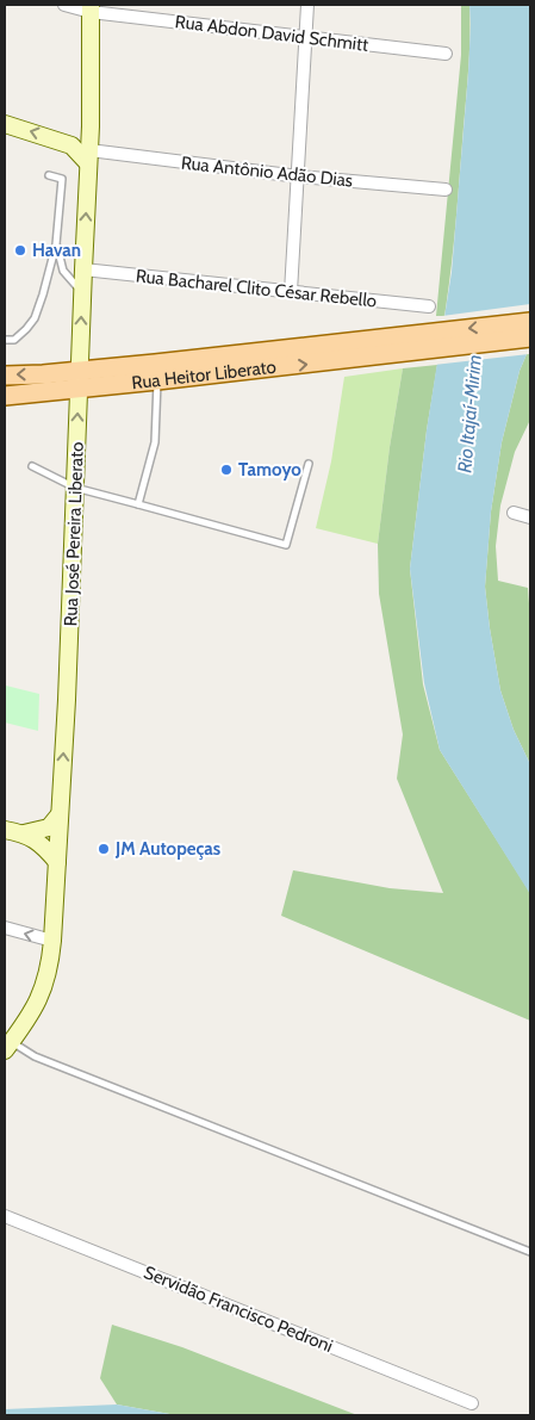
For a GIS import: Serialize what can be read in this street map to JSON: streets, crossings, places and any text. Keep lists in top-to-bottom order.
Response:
{
  "streets": {
    "main road": ["Rua Heitor Liberato", "Rua José Pereira Liberato"],
    "street": [
      "Rua Abdon David Schmitt",
      "Rua Antônio Adão Dias",
      "Rua Bacharel Clito César Rebello",
      "Servidão Francisco Pedroni"
    ]
  },
  "crossings": [
    ["Rua Abdon David Schmitt", "Rua José Pereira Liberato"],
    ["Rua Antônio Adão Dias", "Rua José Pereira Liberato"],
    ["Rua Bacharel Clito César Rebello", "Rua José Pereira Liberato"],
    ["Rua Heitor Liberato", "Rua José Pereira Liberato"]
  ],
  "one_way": ["Rua José Pereira Liberato"],
  "water": ["Rio Itajaí-Mirim"],
  "places": ["Havan", "Tamoyo", "JM Autopeças"]
}
